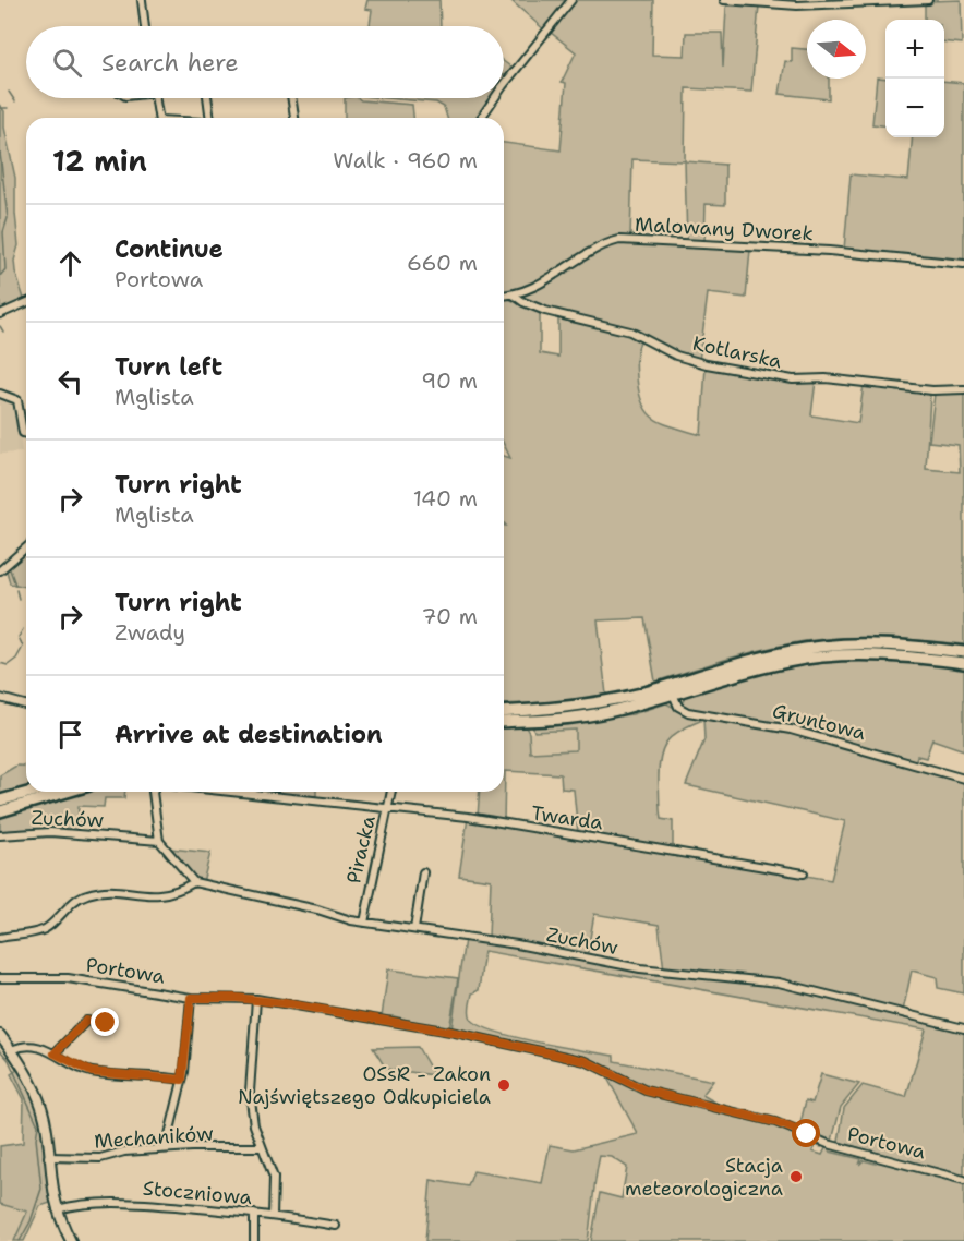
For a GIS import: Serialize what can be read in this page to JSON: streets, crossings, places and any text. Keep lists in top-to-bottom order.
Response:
{
  "streets": {
    "street": [
      "Malowany Dworek",
      "Kotlarska",
      "Gruntowa",
      "Twarda",
      "Zuchów",
      "Piracka",
      "Portowa",
      "Mechaników",
      "Stoczniowa"
    ]
  },
  "crossings": [
    ["Malowany Dworek", "Kotlarska"],
    ["Twarda", "Piracka"],
    ["Zuchów", "Piracka"]
  ],
  "places": ["OSsR - Zakon Najświętszego Odkupiciela", "Stacja meteorologiczna"],
  "north": "right",
  "page": {
    "map_buttons": ["+", "−"],
    "search": "Search here",
    "heading": ["12 min", "Walk · 960 m"],
    "list": [
      ["Continue", "Portowa", "660 m"],
      ["Turn left", "Mglista", "90 m"],
      ["Turn right", "Mglista", "140 m"],
      ["Turn right", "Zwady", "70 m"],
      "Arrive at destination"
    ]
  }
}
